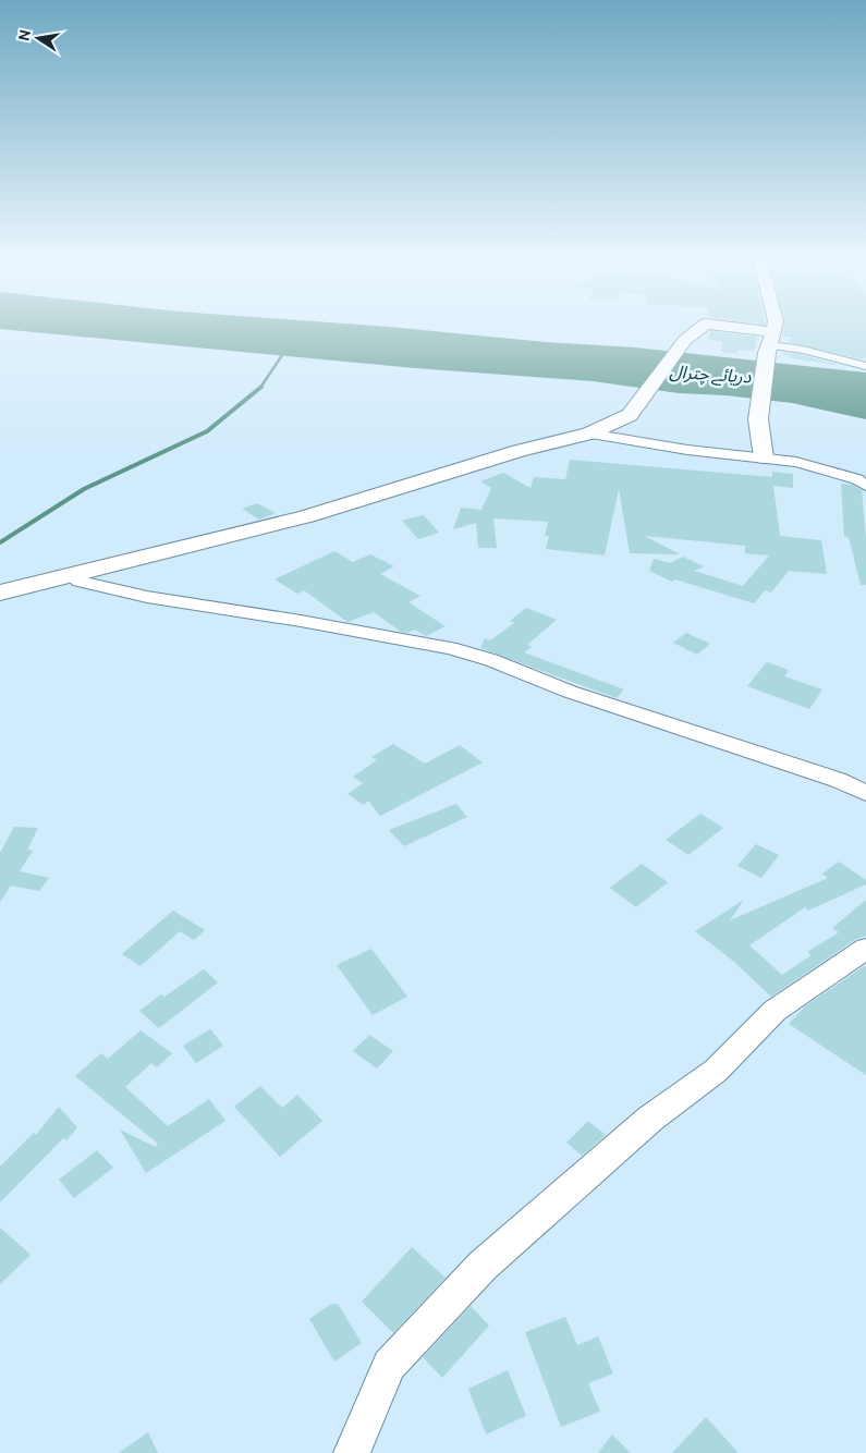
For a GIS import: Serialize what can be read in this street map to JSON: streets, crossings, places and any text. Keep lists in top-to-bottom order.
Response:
{
  "water": ["دریائے چترال"],
  "north": "left"
}
